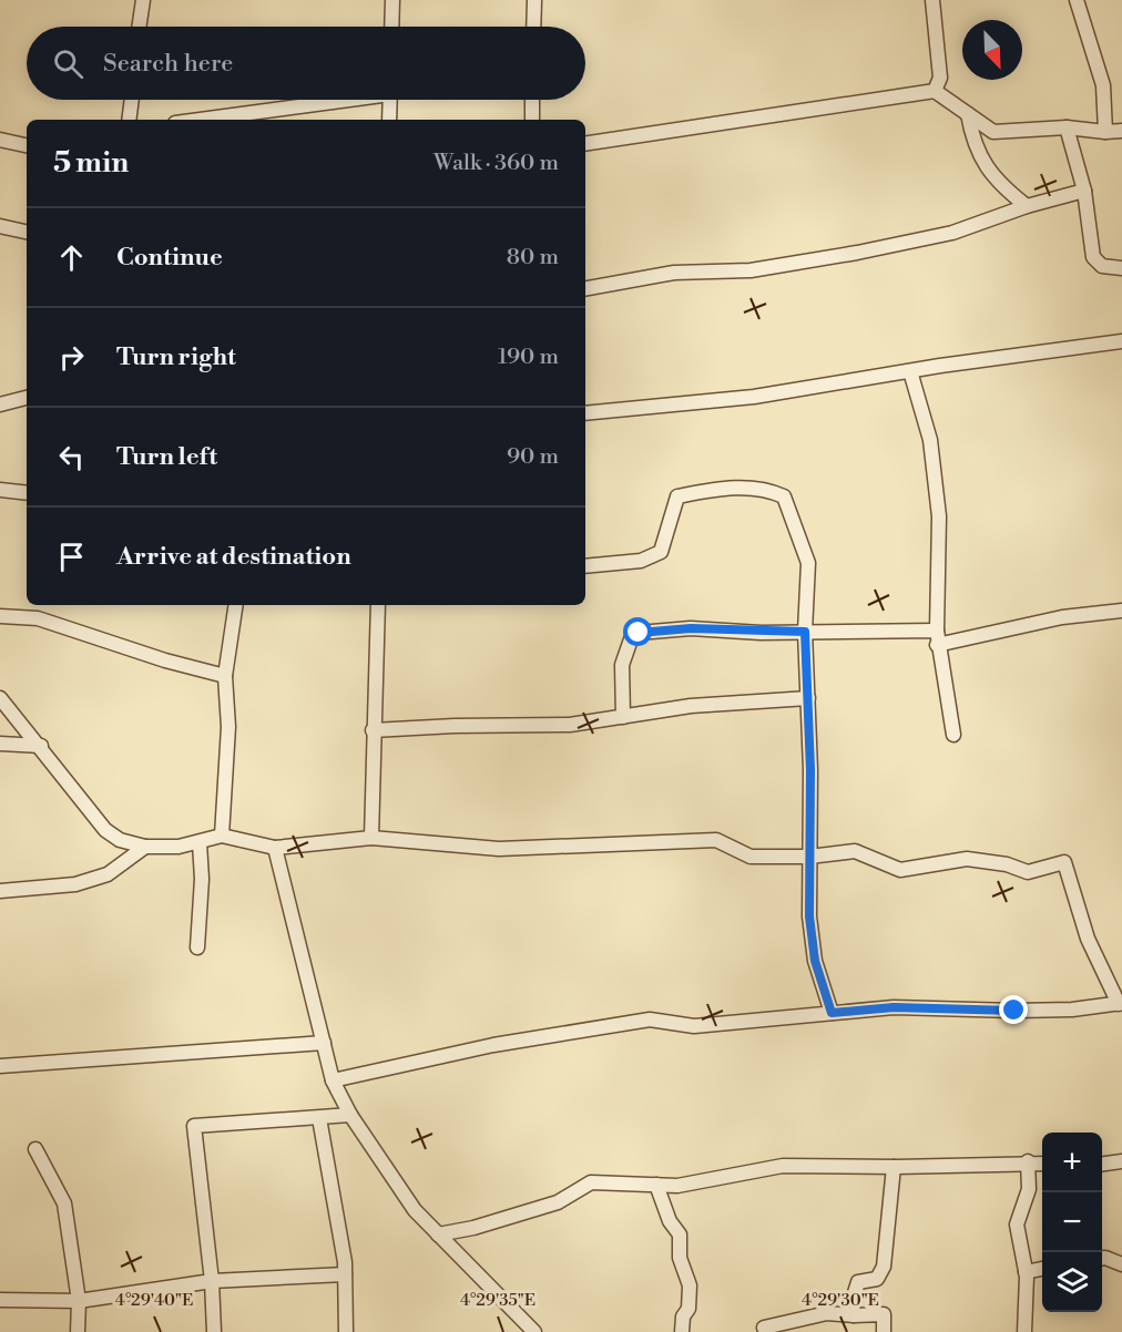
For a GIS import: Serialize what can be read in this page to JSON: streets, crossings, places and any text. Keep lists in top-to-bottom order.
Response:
{
  "north": "bottom right",
  "page": {
    "search": "Search here",
    "heading": ["5 min", "Walk · 360 m"],
    "list": [
      ["Continue", "80 m"],
      ["Turn right", "190 m"],
      ["Turn left", "90 m"],
      "Arrive at destination"
    ],
    "map_buttons": ["+", "−"]
  },
  "coordinates": ["4°29'40\"E", "4°29'35\"E", "4°29'30\"E"]
}
